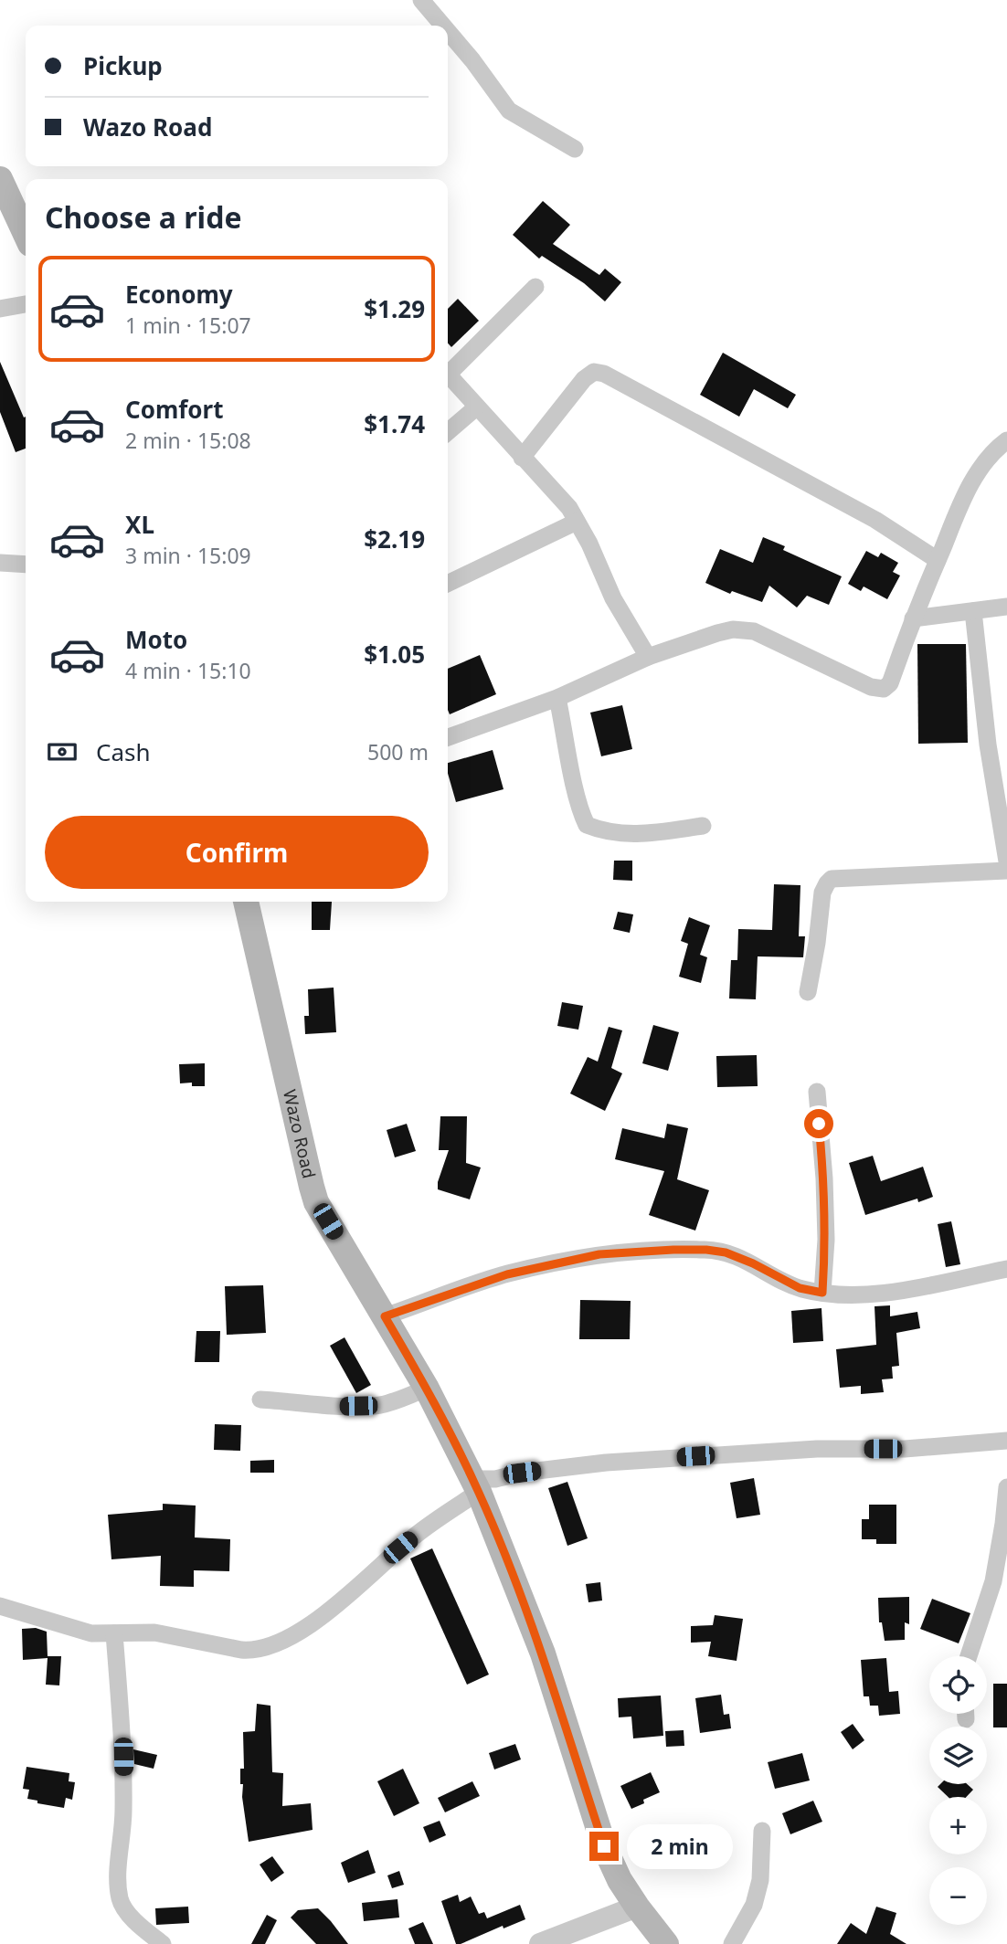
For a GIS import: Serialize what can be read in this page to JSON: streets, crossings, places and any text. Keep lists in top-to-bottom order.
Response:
{
  "streets": {
    "main road": ["Wazo Road"]
  },
  "page": {
    "banner": ["Pickup", "Wazo Road"],
    "heading": "Choose a ride",
    "list": [
      {
        "name": "Economy",
        "note": "1 min · 15:07",
        "value": "$1.29"
      },
      {
        "name": "Comfort",
        "note": "2 min · 15:08",
        "value": "$1.74"
      },
      {
        "name": "XL",
        "note": "3 min · 15:09",
        "value": "$2.19"
      },
      {
        "name": "Moto",
        "note": "4 min · 15:10",
        "value": "$1.05"
      }
    ],
    "pay": ["Cash", "500 m"],
    "buttons": "Confirm",
    "map_buttons": ["+", "−"],
    "bubble": "2 min"
  }
}
